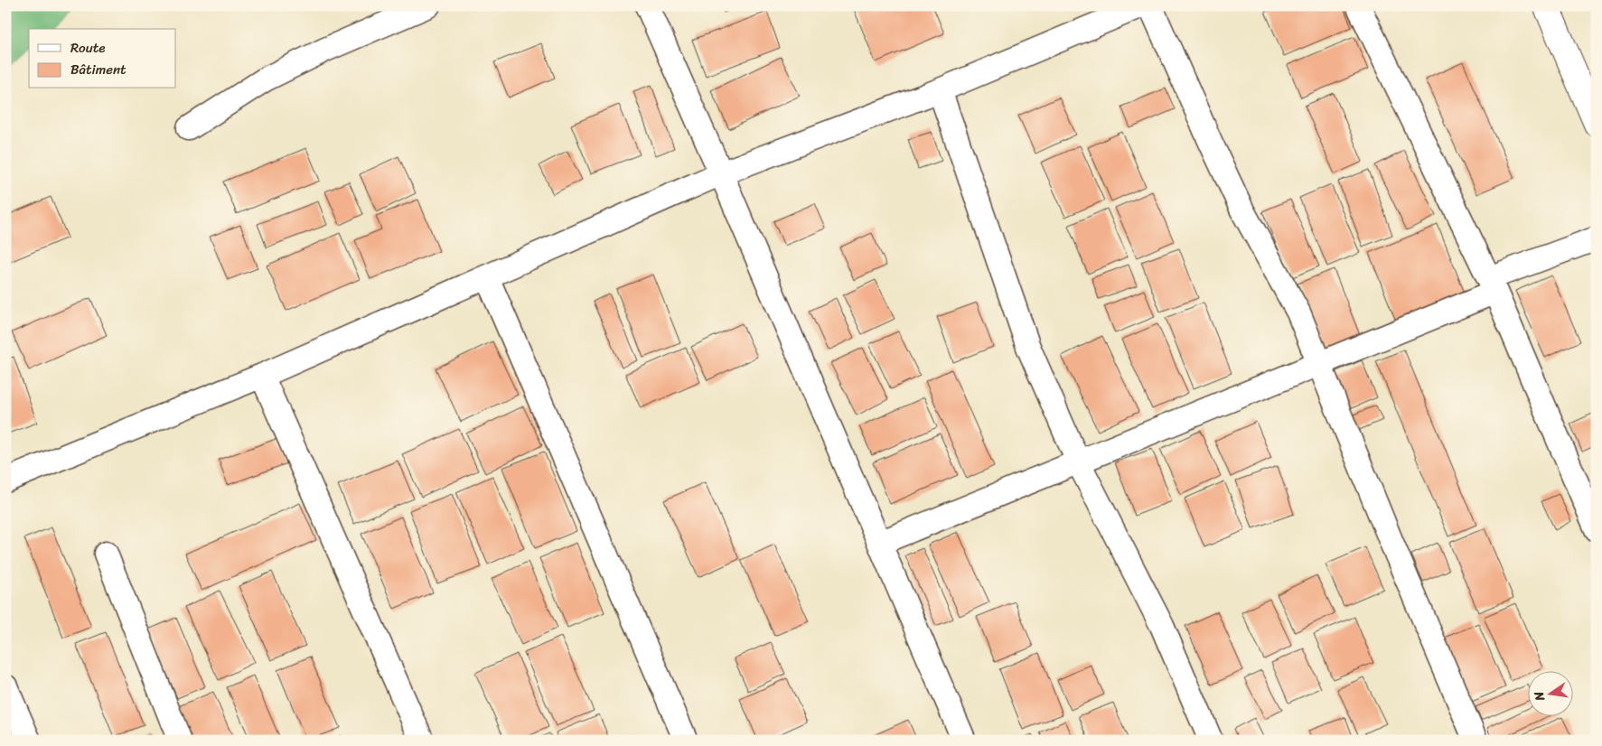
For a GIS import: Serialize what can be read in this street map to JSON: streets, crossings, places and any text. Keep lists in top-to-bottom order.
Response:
{
  "legend": ["Route", "Bâtiment"],
  "north": "left"
}
